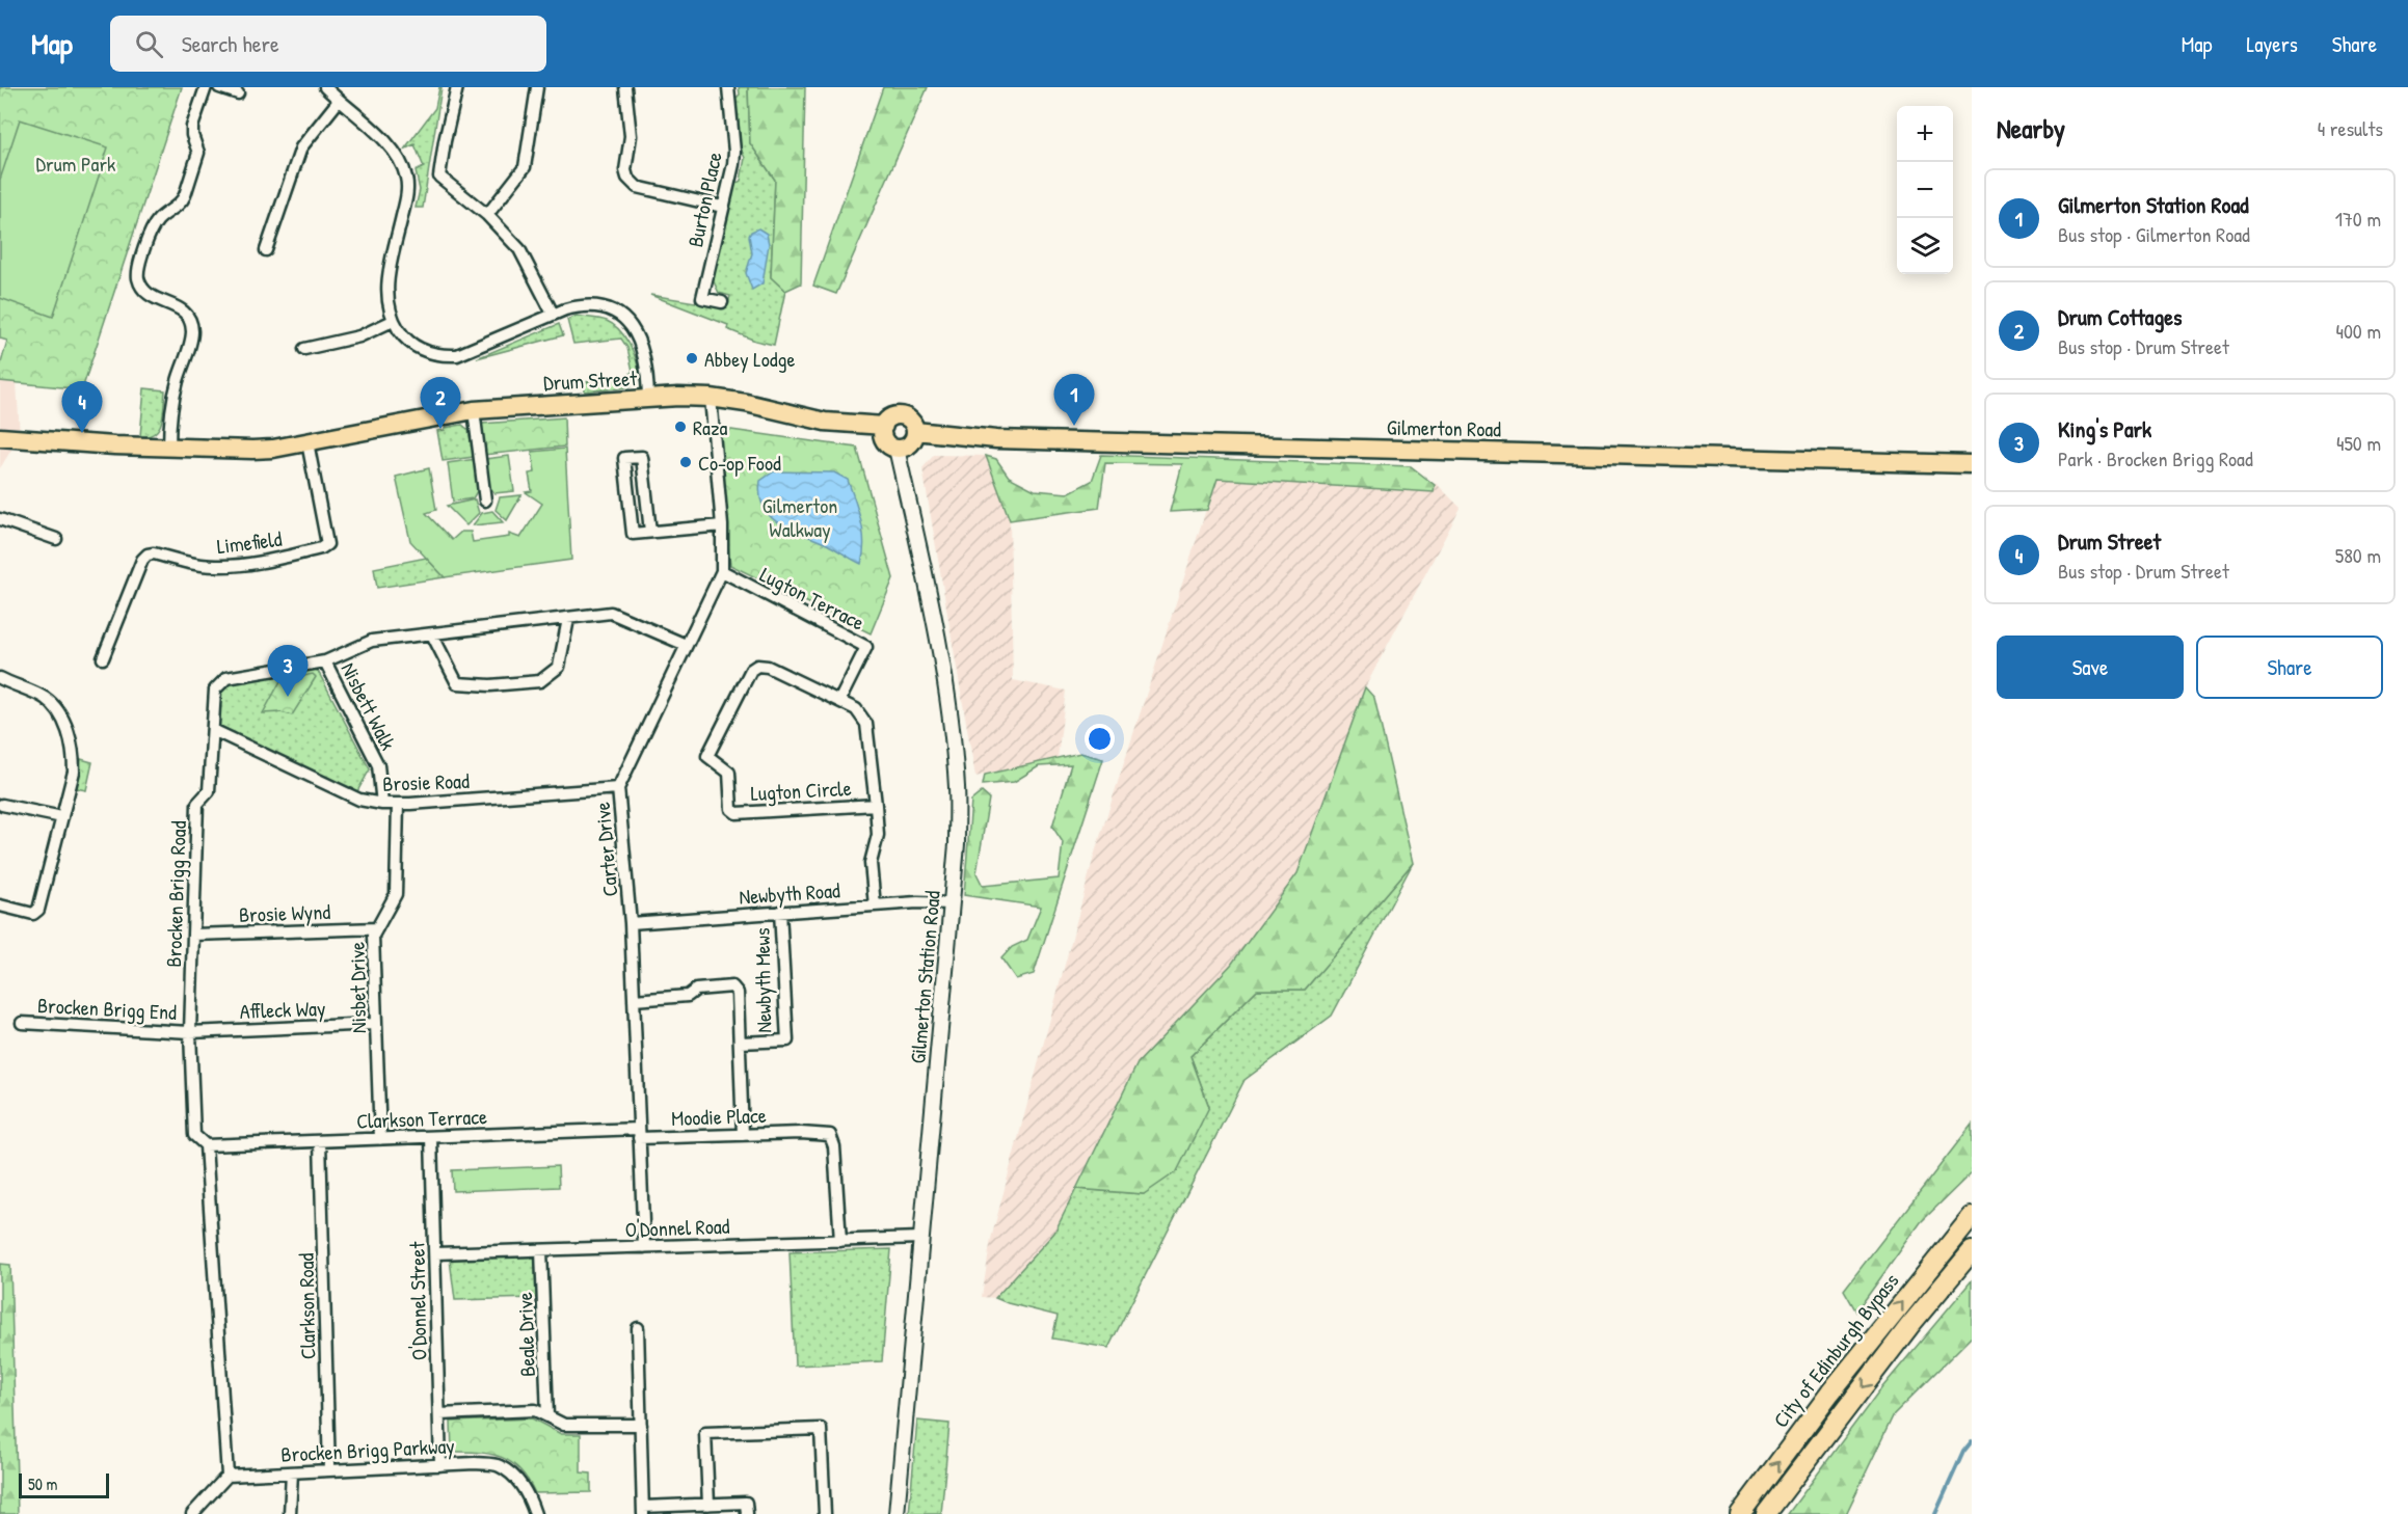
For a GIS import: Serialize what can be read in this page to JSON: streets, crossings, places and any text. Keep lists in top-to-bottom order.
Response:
{
  "streets": {
    "highway": ["City of Edinburgh Bypass"],
    "main road": ["Drum Street", "Gilmerton Road"],
    "street": [
      "Burton Place",
      "Limefield",
      "Lugton Terrace",
      "Nisbett Walk",
      "Brosie Road",
      "Lugton Circle",
      "Carter Drive",
      "Newbyth Road",
      "Brocken Brigg Road",
      "Brosie Wynd",
      "Gilmerton Station Road",
      "Newbyth Mews",
      "Nisbet Drive",
      "Brocken Brigg End",
      "Affleck Way",
      "Moodie Place",
      "Clarkson Terrace",
      "O'Donnel Road",
      "O'Donnel Street",
      "Clarkson Road",
      "Beale Drive",
      "Brocken Brigg Parkway"
    ]
  },
  "crossings": [
    ["Drum Street", "Gilmerton Road"],
    ["Drum Street", "Limefield"],
    ["Drum Street", "Carter Drive"],
    ["Drum Street", "Gilmerton Station Road"],
    ["Gilmerton Road", "Gilmerton Station Road"],
    ["Lugton Terrace", "Lugton Circle"],
    ["Lugton Terrace", "Carter Drive"],
    ["Nisbett Walk", "Brosie Road"],
    ["Nisbett Walk", "Brocken Brigg Road"],
    ["Brosie Road", "Carter Drive"],
    ["Brosie Road", "Brocken Brigg Road"],
    ["Brosie Road", "Nisbet Drive"],
    ["Lugton Circle", "Newbyth Road"],
    ["Carter Drive", "Newbyth Road"],
    ["Carter Drive", "Brocken Brigg Road"],
    ["Carter Drive", "Newbyth Mews"],
    ["Carter Drive", "Moodie Place"],
    ["Carter Drive", "Clarkson Terrace"],
    ["Carter Drive", "O'Donnel Road"],
    ["Newbyth Road", "Gilmerton Station Road"],
    ["Newbyth Road", "Newbyth Mews"],
    ["Brocken Brigg Road", "Brosie Wynd"],
    ["Brocken Brigg Road", "Brocken Brigg End"],
    ["Brocken Brigg Road", "Affleck Way"],
    ["Brocken Brigg Road", "Clarkson Terrace"],
    ["Brocken Brigg Road", "Brocken Brigg Parkway"],
    ["Brosie Wynd", "Nisbet Drive"],
    ["Gilmerton Station Road", "O'Donnel Road"],
    ["Newbyth Mews", "Moodie Place"],
    ["Nisbet Drive", "Affleck Way"],
    ["Nisbet Drive", "Clarkson Terrace"],
    ["Brocken Brigg End", "Affleck Way"],
    ["Moodie Place", "Clarkson Terrace"],
    ["Moodie Place", "O'Donnel Road"],
    ["Clarkson Terrace", "O'Donnel Street"],
    ["Clarkson Terrace", "Clarkson Road"],
    ["O'Donnel Road", "O'Donnel Street"],
    ["O'Donnel Road", "Beale Drive"],
    ["O'Donnel Street", "Brocken Brigg Parkway"],
    ["Clarkson Road", "Brocken Brigg Parkway"]
  ],
  "parks": ["Drum Park", "Gilmerton Walkway"],
  "places": ["Abbey Lodge", "Raza", "Co-op Food"],
  "scale_bar": "50 m",
  "page": {
    "header": "Map",
    "search": "Search here",
    "nav": ["Map", "Layers", "Share"],
    "heading": ["Nearby", "4 results"],
    "map_buttons": ["+", "−"],
    "list": [
      {
        "mark": "1",
        "name": "Gilmerton Station Road",
        "note": "Bus stop · Gilmerton Road",
        "value": "170 m"
      },
      {
        "mark": "2",
        "name": "Drum Cottages",
        "note": "Bus stop · Drum Street",
        "value": "400 m"
      },
      {
        "mark": "3",
        "name": "King's Park",
        "note": "Park · Brocken Brigg Road",
        "value": "450 m"
      },
      {
        "mark": "4",
        "name": "Drum Street",
        "note": "Bus stop · Drum Street",
        "value": "580 m"
      }
    ],
    "pins": [
      "1",
      "2",
      "4",
      "3"
    ],
    "buttons": ["Save", "Share"],
    "scale": "50 m"
  }
}
